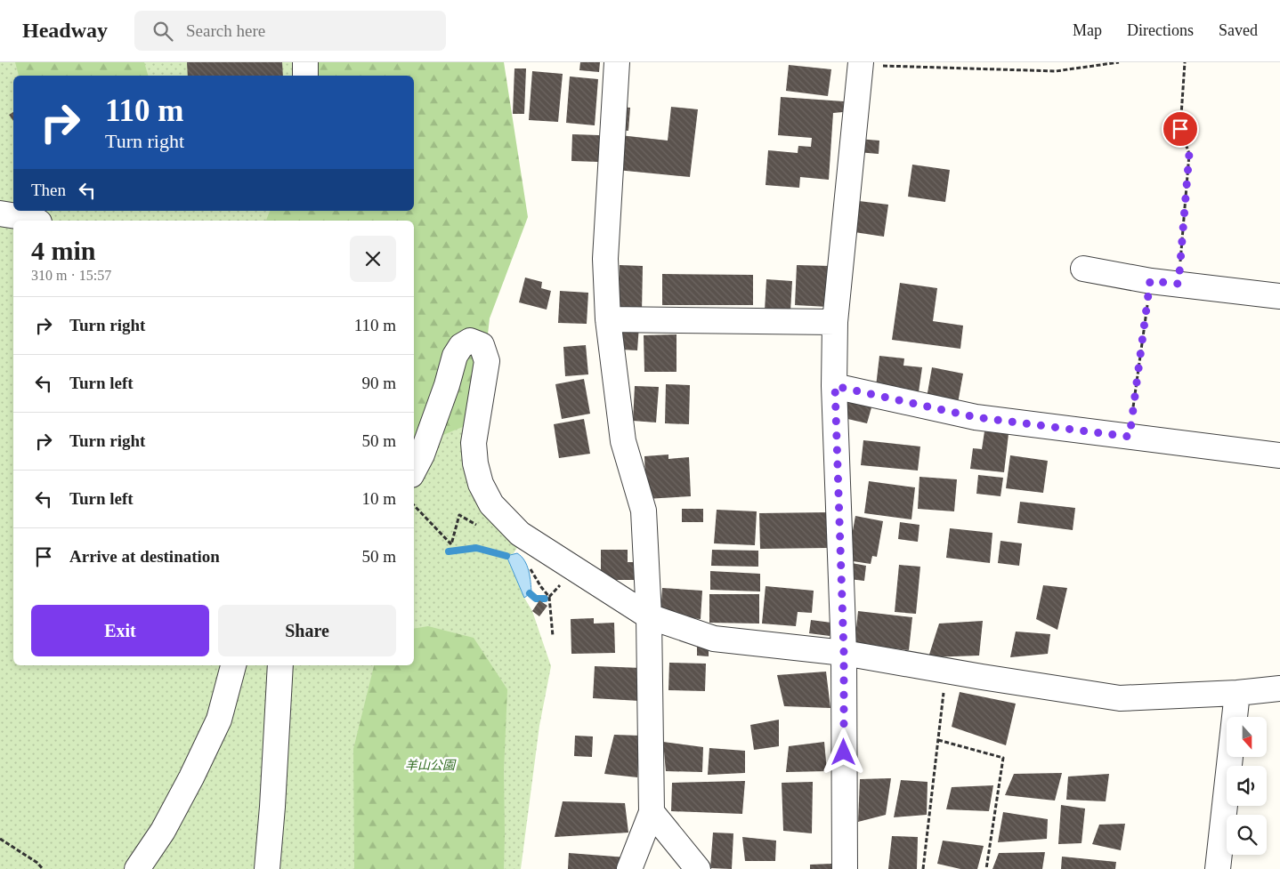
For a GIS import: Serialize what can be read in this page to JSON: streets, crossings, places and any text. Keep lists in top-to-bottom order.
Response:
{
  "parks": ["羊山公園"],
  "north": "bottom",
  "page": {
    "header": "Headway",
    "search": "Search here",
    "nav": ["Map", "Directions", "Saved"],
    "turn": ["110 m", "Turn right"],
    "then": "Then",
    "heading": ["4 min", "310 m · 15:57"],
    "list": [
      {
        "name": "Turn right",
        "value": "110 m"
      },
      {
        "name": "Turn left",
        "value": "90 m"
      },
      {
        "name": "Turn right",
        "value": "50 m"
      },
      {
        "name": "Turn left",
        "value": "10 m"
      },
      {
        "name": "Arrive at destination",
        "value": "50 m"
      }
    ],
    "buttons": ["Exit", "Share"]
  }
}
